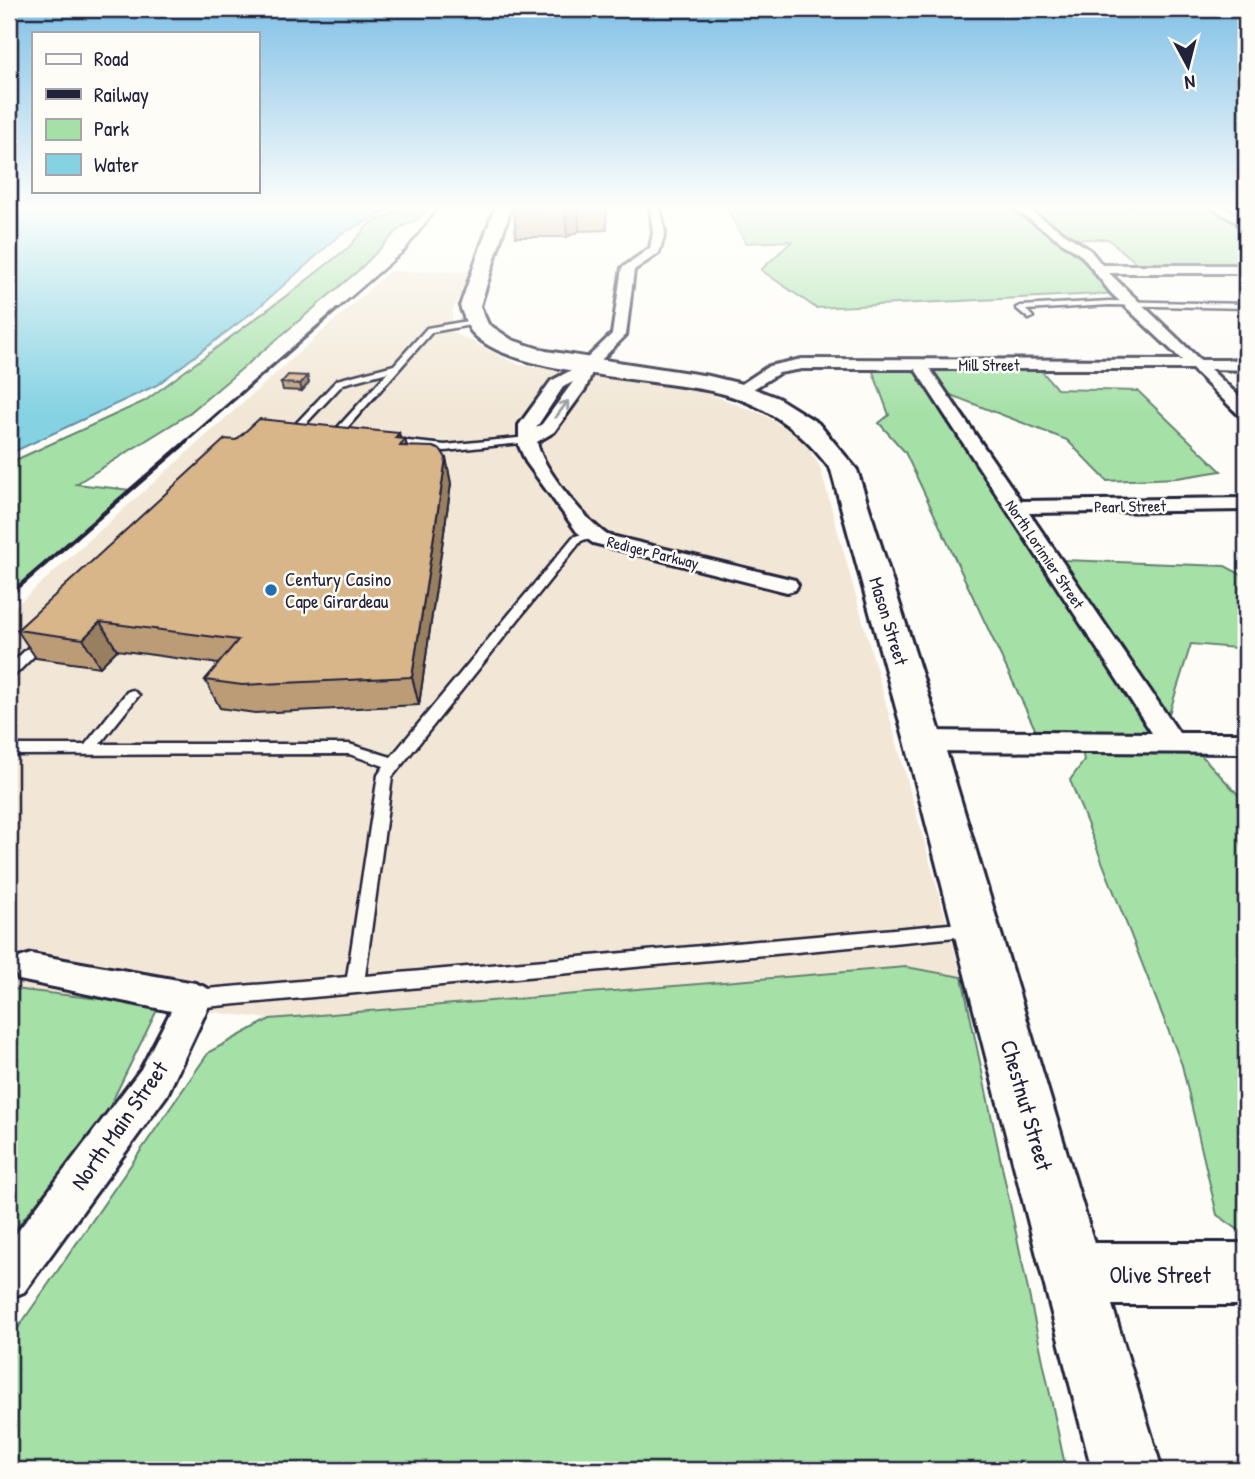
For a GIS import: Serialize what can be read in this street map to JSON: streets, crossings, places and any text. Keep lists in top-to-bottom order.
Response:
{
  "streets": {
    "main road": ["Mason Street", "Chestnut Street", "Olive Street"],
    "street": [
      "Mill Street",
      "Pearl Street",
      "Rediger Parkway",
      "North Lorimier Street",
      "North Main Street"
    ]
  },
  "crossings": [
    ["Mill Street", "North Lorimier Street"],
    ["Mill Street", "Mason Street"],
    ["Pearl Street", "North Lorimier Street"],
    ["Mason Street", "Chestnut Street"],
    ["Chestnut Street", "Olive Street"]
  ],
  "places": ["Century Casino Cape Girardeau"],
  "legend": [
    "Road",
    "Railway",
    "Park",
    "Water"
  ],
  "north": "bottom"
}
